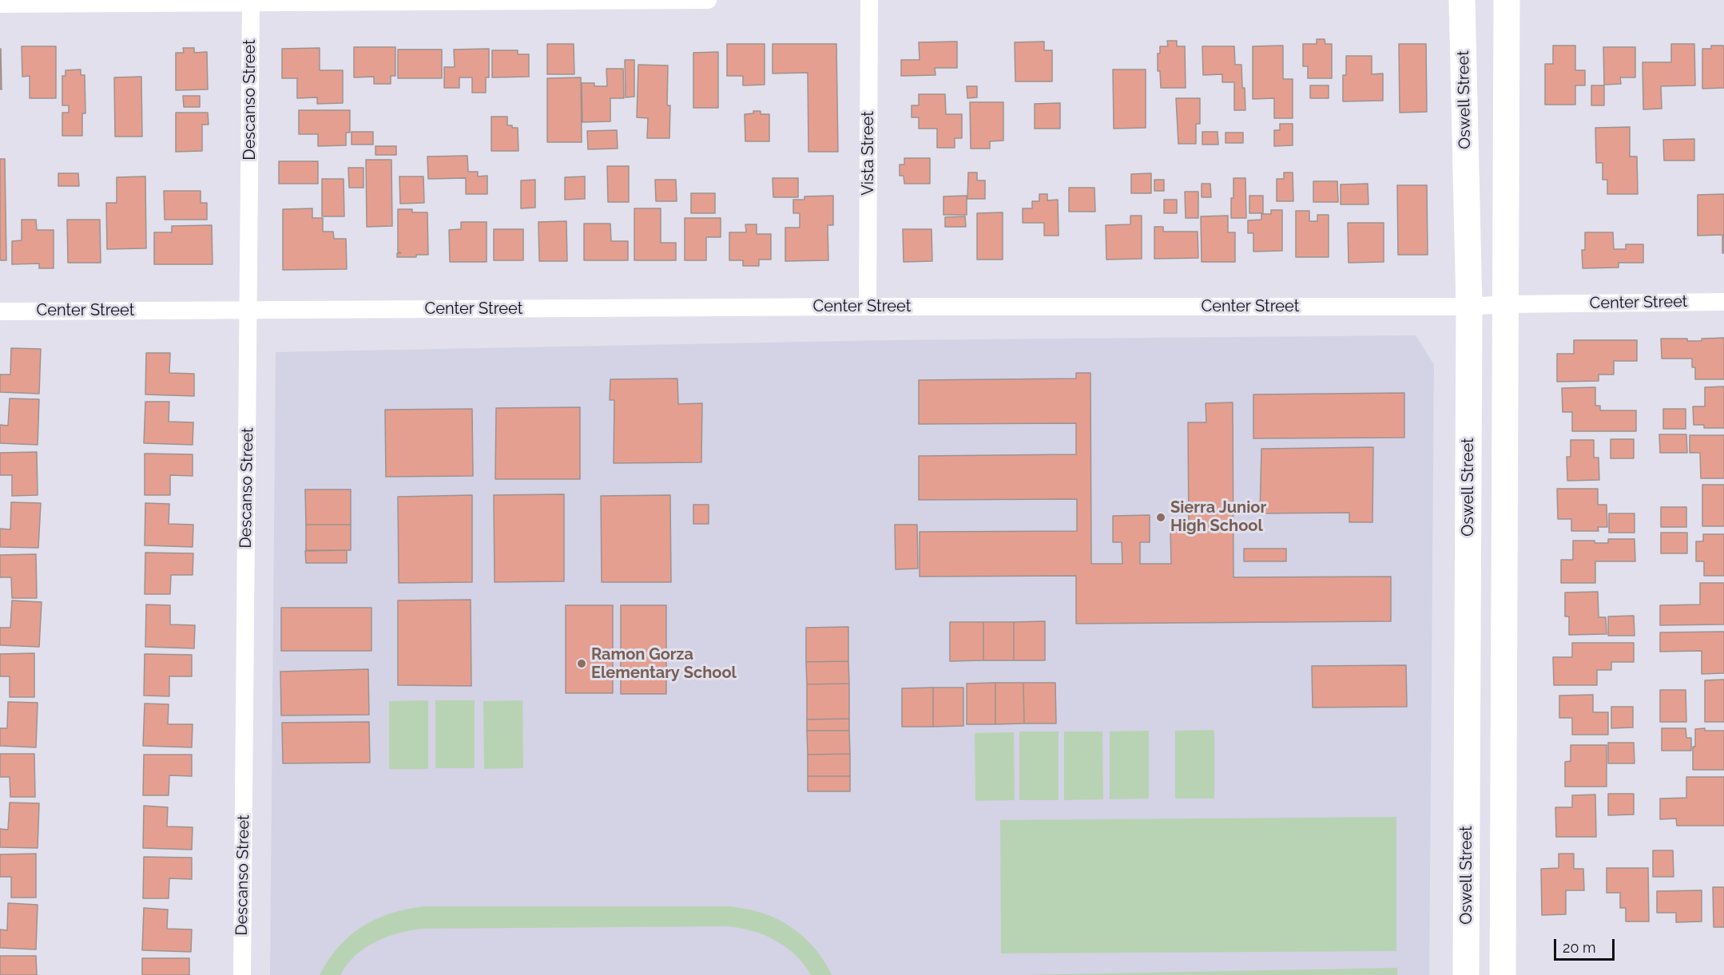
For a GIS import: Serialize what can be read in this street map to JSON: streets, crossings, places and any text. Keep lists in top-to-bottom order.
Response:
{
  "streets": {
    "main road": ["Oswell Street"],
    "street": ["Descanso Street", "Vista Street", "Center Street"]
  },
  "crossings": [
    ["Descanso Street", "Center Street"],
    ["Oswell Street", "Center Street"],
    ["Vista Street", "Center Street"]
  ],
  "places": ["Sierra Junior High School", "Ramon Gorza Elementary School"],
  "scale_bar": "20 m"
}
